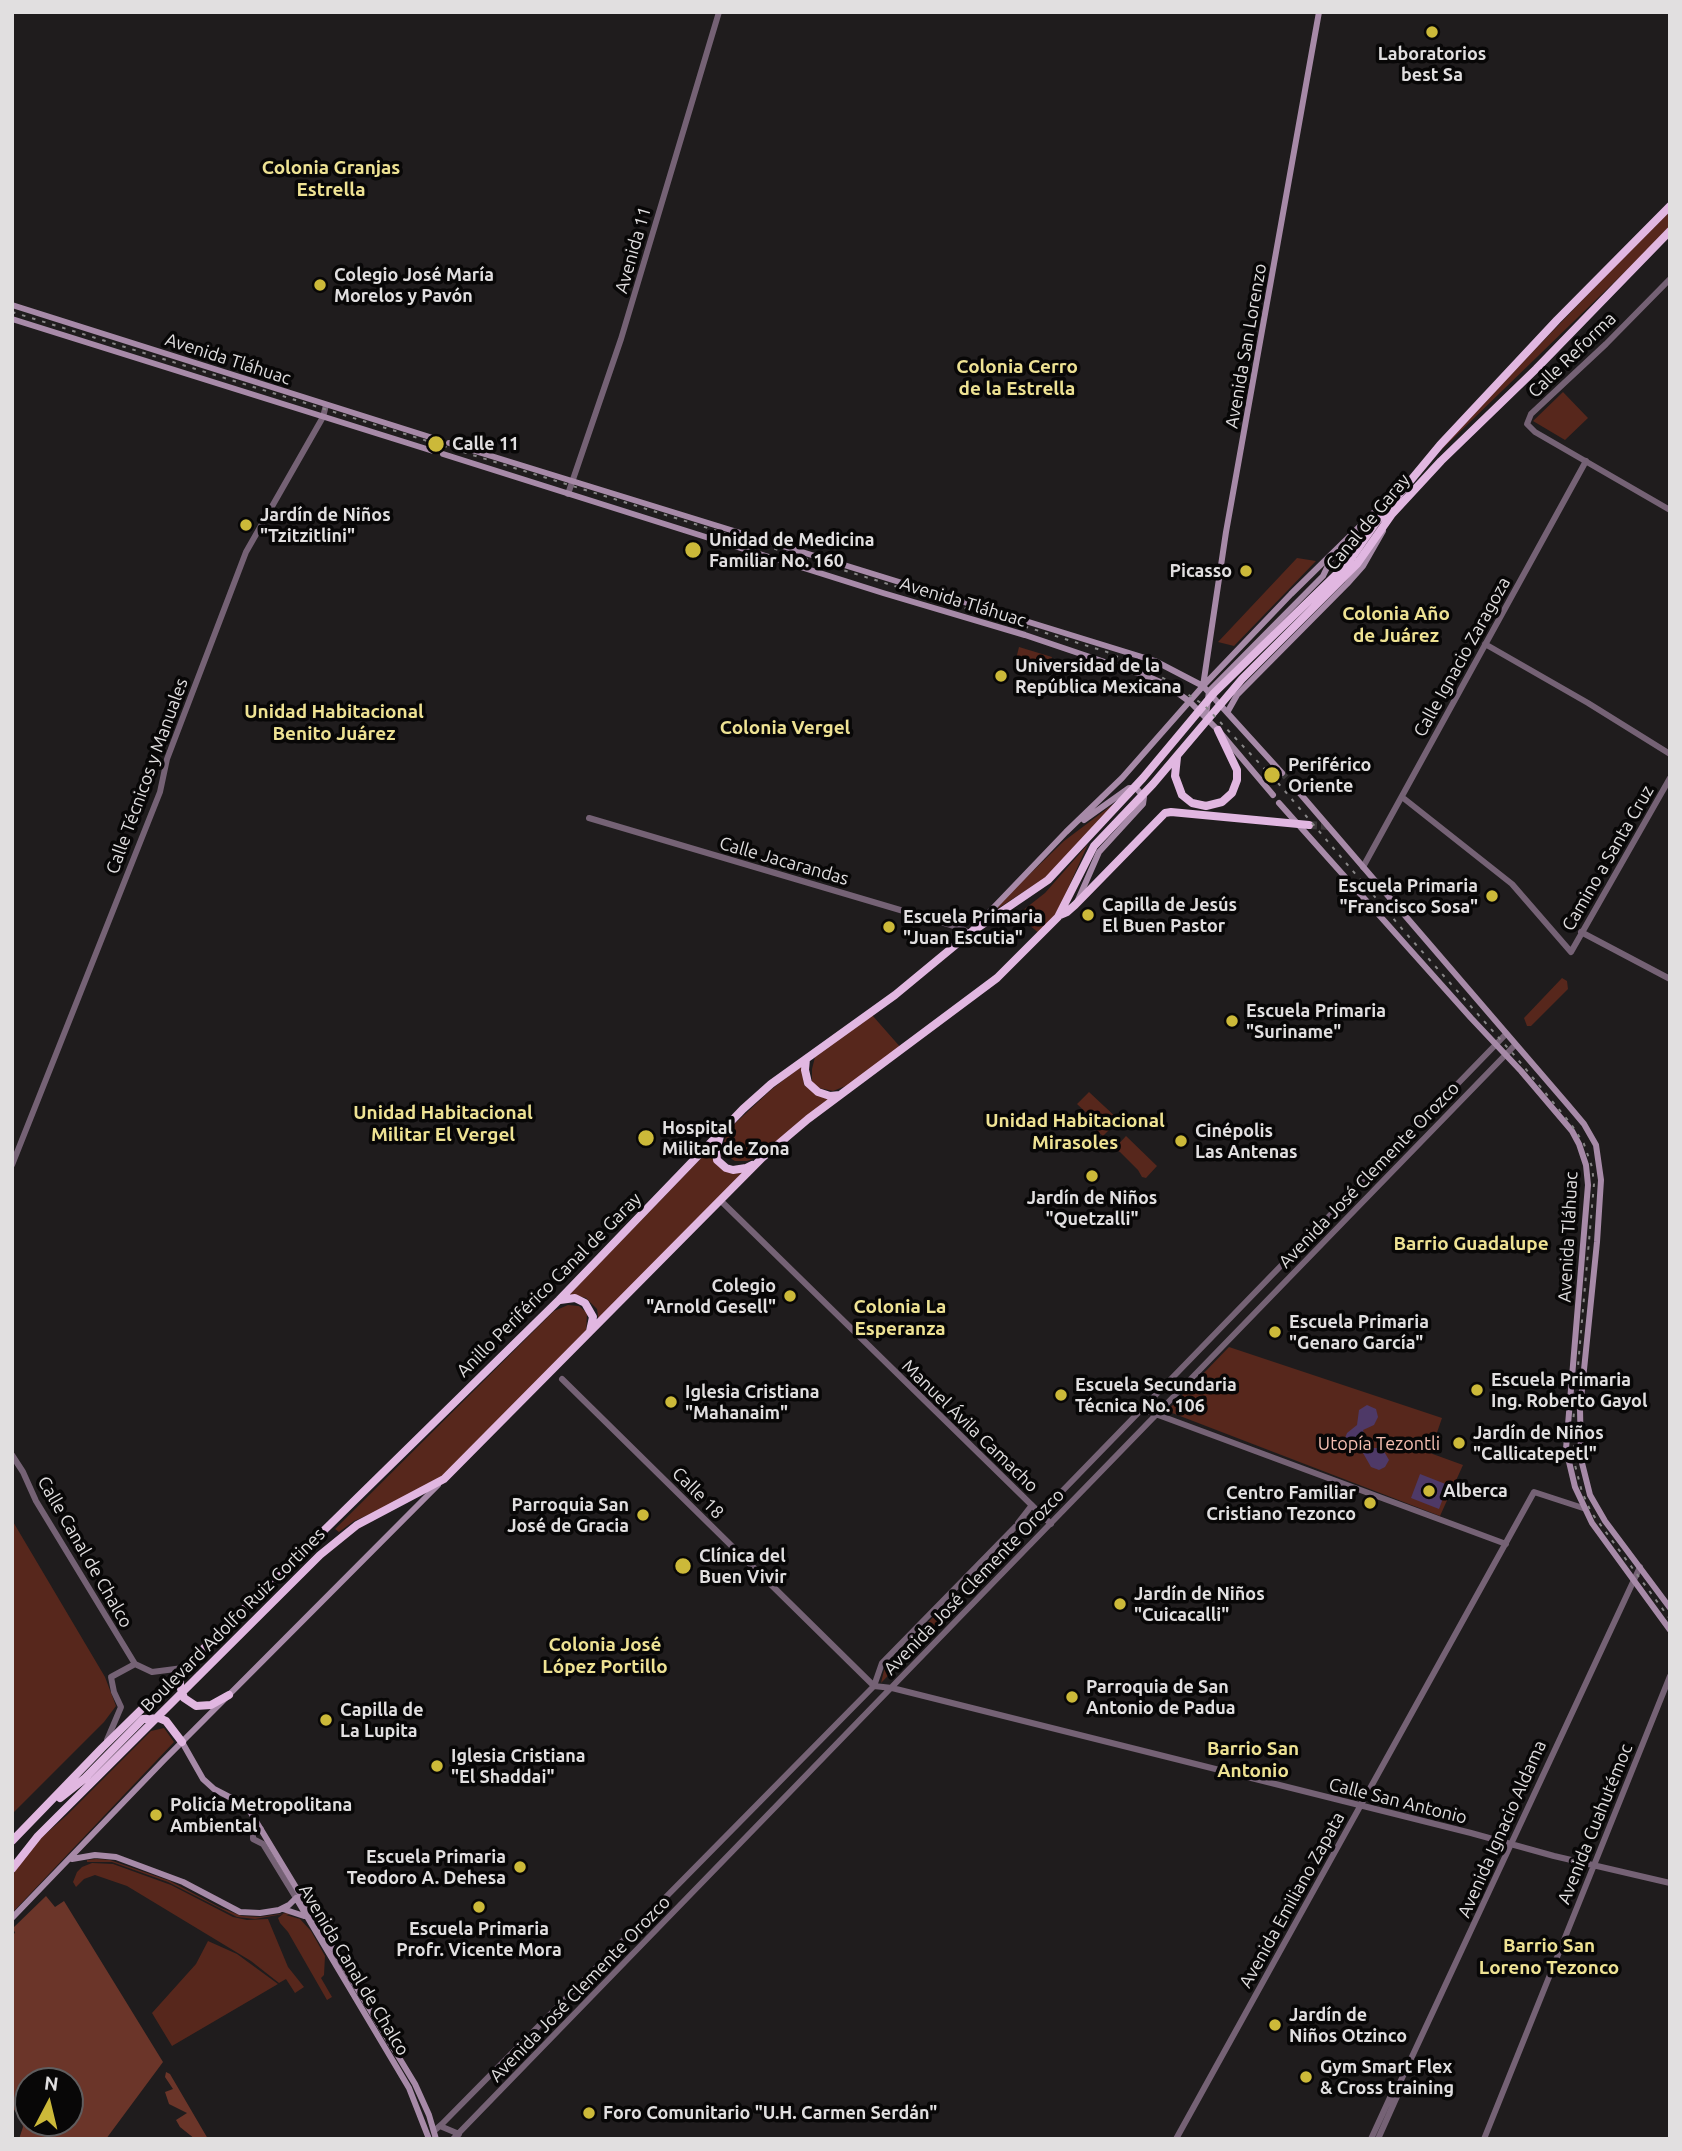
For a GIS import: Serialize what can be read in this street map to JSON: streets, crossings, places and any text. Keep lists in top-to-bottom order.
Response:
{
  "streets": {
    "highway": ["Canal de Garay", "Anillo Periférico Canal de Garay", "Boulevard Adolfo Ruiz Cortines"],
    "main road": ["Avenida San Lorenzo", "Avenida Tláhuac", "Avenida Canal de Chalco"],
    "street": [
      "Avenida 11",
      "Calle Reforma",
      "Calle Ignacio Zaragoza",
      "Calle Técnicos y Manuales",
      "Camino a Santa Cruz",
      "Calle Jacarandas",
      "Avenida José Clemente Orozco",
      "Manuel Ávila Camacho",
      "Calle 18",
      "Calle Canal de Chalco",
      "Calle San Antonio",
      "Avenida Cuahutémoc",
      "Avenida Ignacio Aldama",
      "Avenida Emiliano Zapata"
    ]
  },
  "crossings": [
    ["Avenida 11", "Avenida Tláhuac"],
    ["Avenida San Lorenzo", "Avenida Tláhuac"],
    ["Avenida San Lorenzo", "Canal de Garay"],
    ["Calle Reforma", "Calle Ignacio Zaragoza"],
    ["Avenida Tláhuac", "Canal de Garay"],
    ["Avenida Tláhuac", "Calle Ignacio Zaragoza"],
    ["Avenida Tláhuac", "Calle Técnicos y Manuales"],
    ["Avenida Tláhuac", "Avenida José Clemente Orozco"],
    ["Avenida Tláhuac", "Avenida Ignacio Aldama"],
    ["Avenida Tláhuac", "Avenida Emiliano Zapata"],
    ["Canal de Garay", "Calle Jacarandas"],
    ["Canal de Garay", "Anillo Periférico Canal de Garay"],
    ["Calle Ignacio Zaragoza", "Camino a Santa Cruz"],
    ["Calle Jacarandas", "Anillo Periférico Canal de Garay"],
    ["Avenida José Clemente Orozco", "Manuel Ávila Camacho"],
    ["Avenida José Clemente Orozco", "Calle 18"],
    ["Avenida José Clemente Orozco", "Calle San Antonio"],
    ["Avenida José Clemente Orozco", "Avenida Canal de Chalco"],
    ["Calle 18", "Calle San Antonio"],
    ["Calle San Antonio", "Avenida Cuahutémoc"],
    ["Calle San Antonio", "Avenida Ignacio Aldama"],
    ["Calle San Antonio", "Avenida Emiliano Zapata"]
  ],
  "districts": [
    "Colonia Granjas Estrella",
    "Colonia Cerro de la Estrella",
    "Colonia Año de Juárez",
    "Unidad Habitacional Benito Juárez",
    "Colonia Vergel",
    "Unidad Habitacional Militar El Vergel",
    "Unidad Habitacional Mirasoles",
    "Barrio Guadalupe",
    "Colonia La Esperanza",
    "Colonia José López Portillo",
    "Barrio San Antonio",
    "Barrio San Loreno Tezonco"
  ],
  "parks": ["Utopía Tezontli"],
  "places": [
    "Laboratorios best Sa",
    "Colegio José María Morelos y Pavón",
    "Calle 11",
    "Jardín de Niños \"Tzitzitlini\"",
    "Unidad de Medicina Familiar No. 160",
    "Picasso",
    "Universidad de la República Mexicana",
    "Periférico Oriente",
    "Escuela Primaria \"Francisco Sosa\"",
    "Capilla de Jesús El Buen Pastor",
    "Escuela Primaria \"Juan Escutia\"",
    "Escuela Primaria \"Suriname\"",
    "Hospital Militar de Zona",
    "Cinépolis Las Antenas",
    "Jardín de Niños \"Quetzalli\"",
    "Colegio \"Arnold Gesell\"",
    "Escuela Primaria \"Genaro García\"",
    "Escuela Primaria Ing. Roberto Gayol",
    "Escuela Secundaria Técnica No. 106",
    "Iglesia Cristiana \"Mahanaim\"",
    "Jardín de Niños \"Callicatepetl\"",
    "Alberca",
    "Centro Familiar Cristiano Tezonco",
    "Parroquia San José de Gracia",
    "Clínica del Buen Vivir",
    "Jardín de Niños \"Cuicacalli\"",
    "Parroquia de San Antonio de Padua",
    "Capilla de La Lupita",
    "Iglesia Cristiana \"El Shaddai\"",
    "Policía Metropolitana Ambiental",
    "Escuela Primaria Teodoro A. Dehesa",
    "Escuela Primaria Profr. Vicente Mora",
    "Jardín de Niños Otzinco",
    "Gym Smart Flex & Cross training",
    "Foro Comunitario \"U.H. Carmen Serdán\""
  ],
  "north": "top"
}
